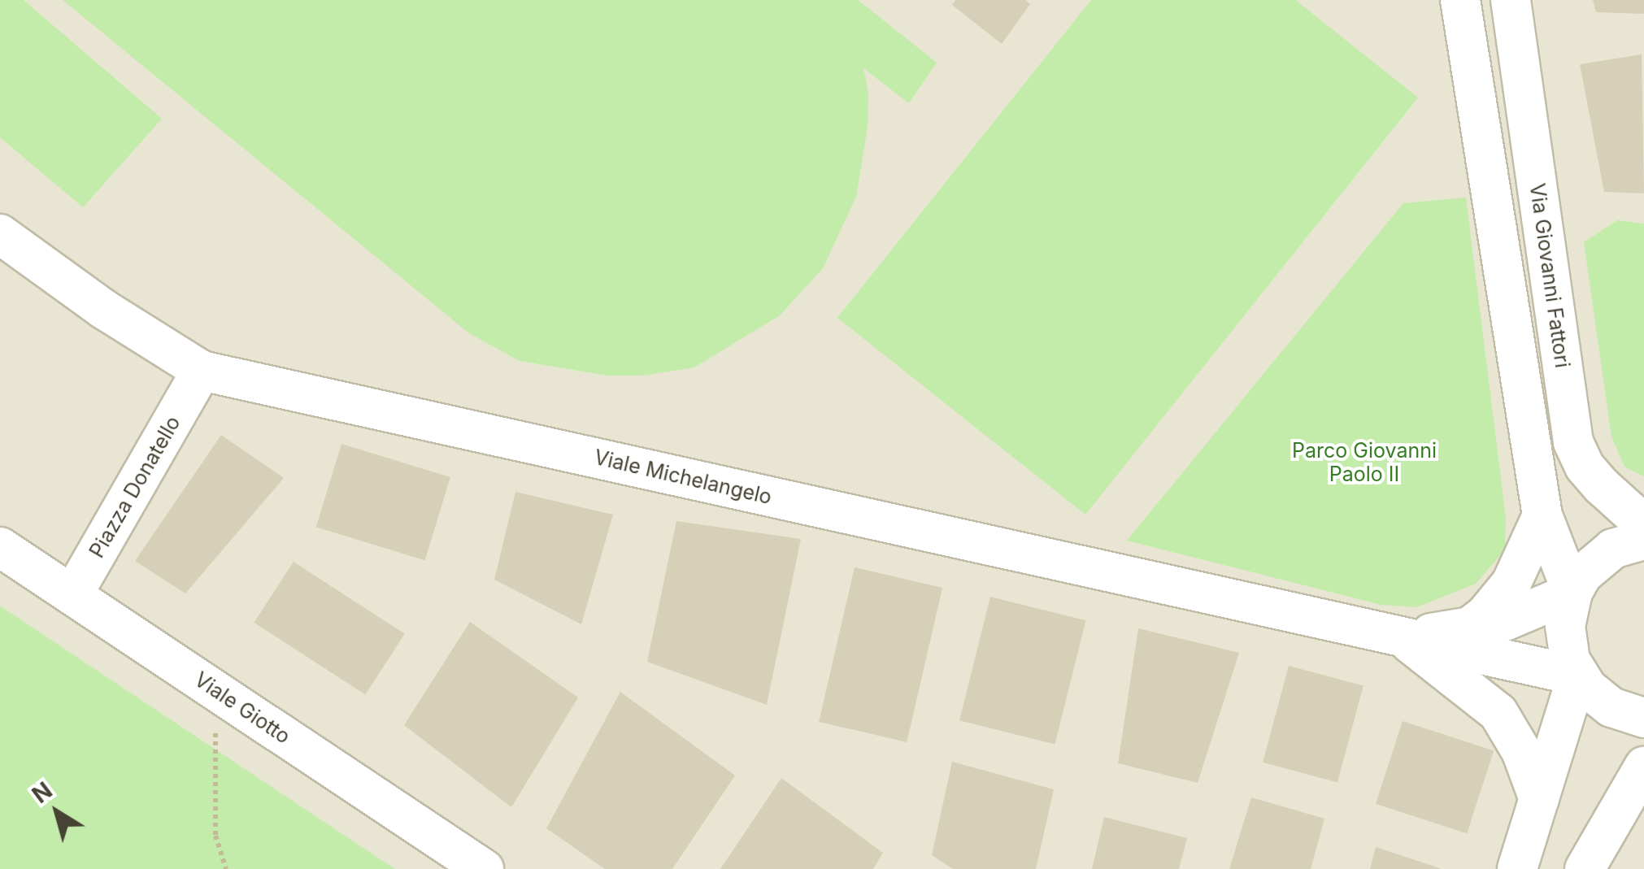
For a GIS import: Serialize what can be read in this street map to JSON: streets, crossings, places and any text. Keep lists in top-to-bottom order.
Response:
{
  "streets": {
    "street": [
      "Via Giovanni Fattori",
      "Viale Michelangelo",
      "Piazza Donatello",
      "Viale Giotto"
    ]
  },
  "crossings": [
    ["Viale Michelangelo", "Piazza Donatello"],
    ["Piazza Donatello", "Viale Giotto"]
  ],
  "parks": ["Parco Giovanni Paolo II"],
  "north": "top left"
}
